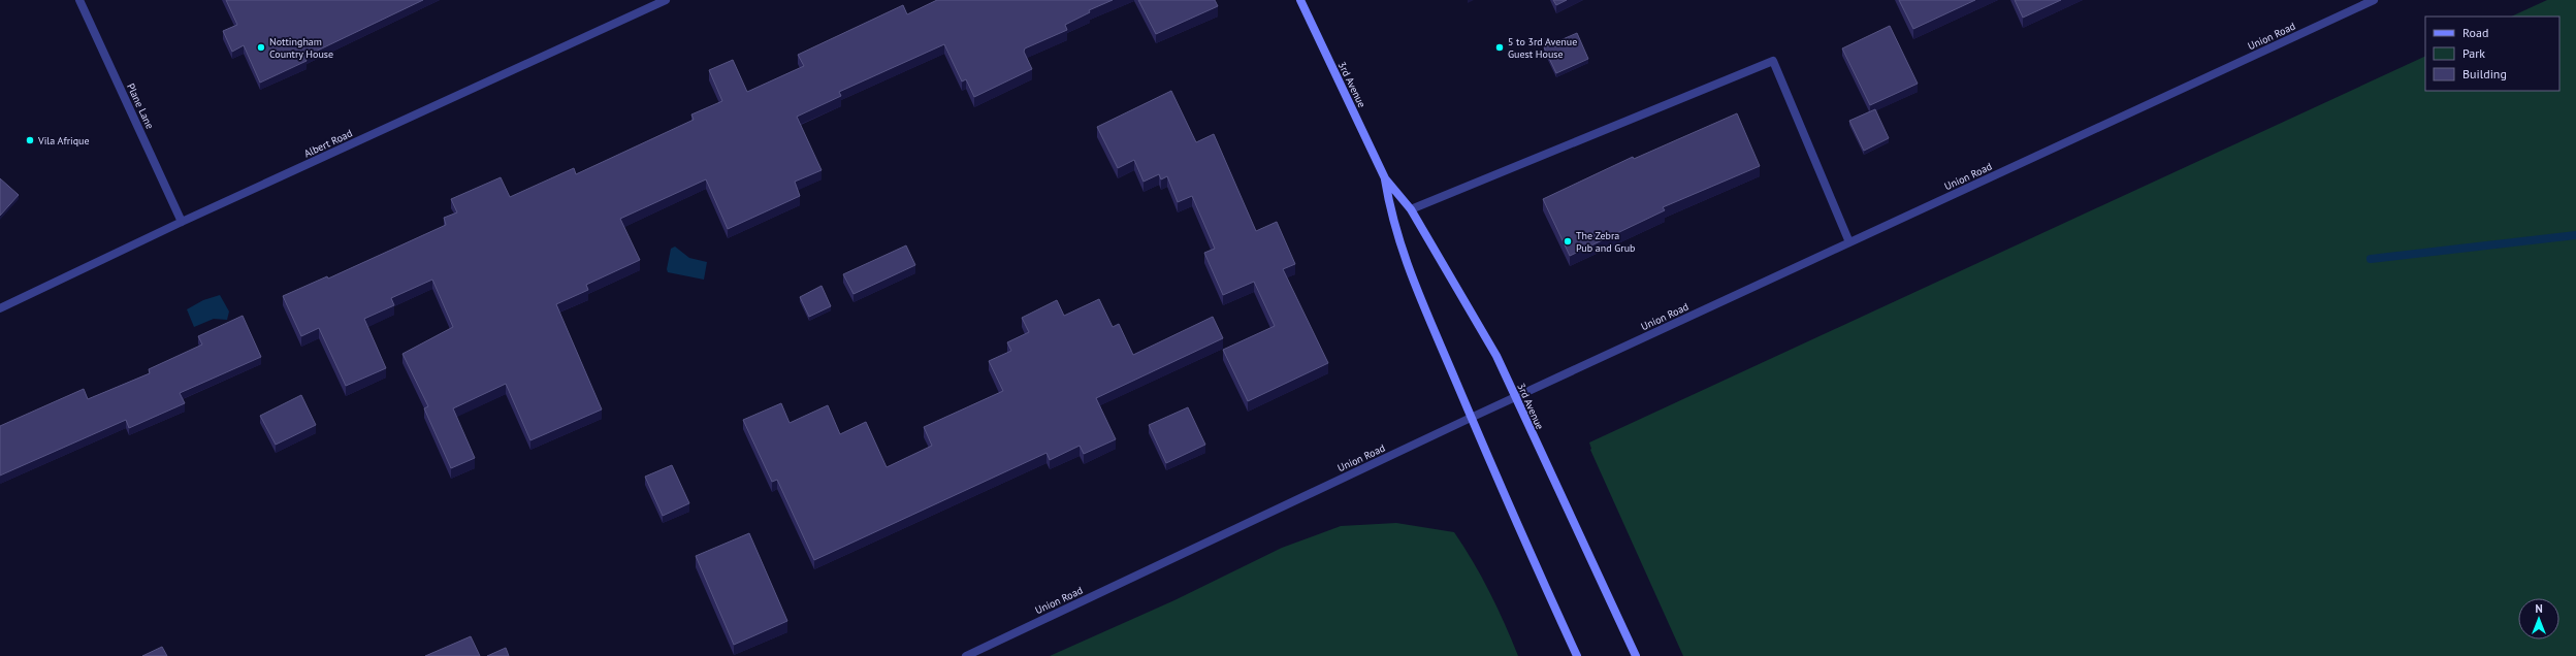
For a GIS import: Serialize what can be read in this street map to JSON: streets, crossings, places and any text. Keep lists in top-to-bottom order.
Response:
{
  "streets": {
    "street": [
      "Union Road",
      "3rd Avenue",
      "Plane Lane",
      "Albert Road"
    ]
  },
  "crossings": [
    ["Union Road", "3rd Avenue"],
    ["Plane Lane", "Albert Road"]
  ],
  "places": [
    "Nottingham Country House",
    "5 to 3rd Avenue Guest House",
    "Vila Afrique",
    "The Zebra Pub and Grub"
  ],
  "legend": ["Road", "Park", "Building"],
  "north": "top"
}
